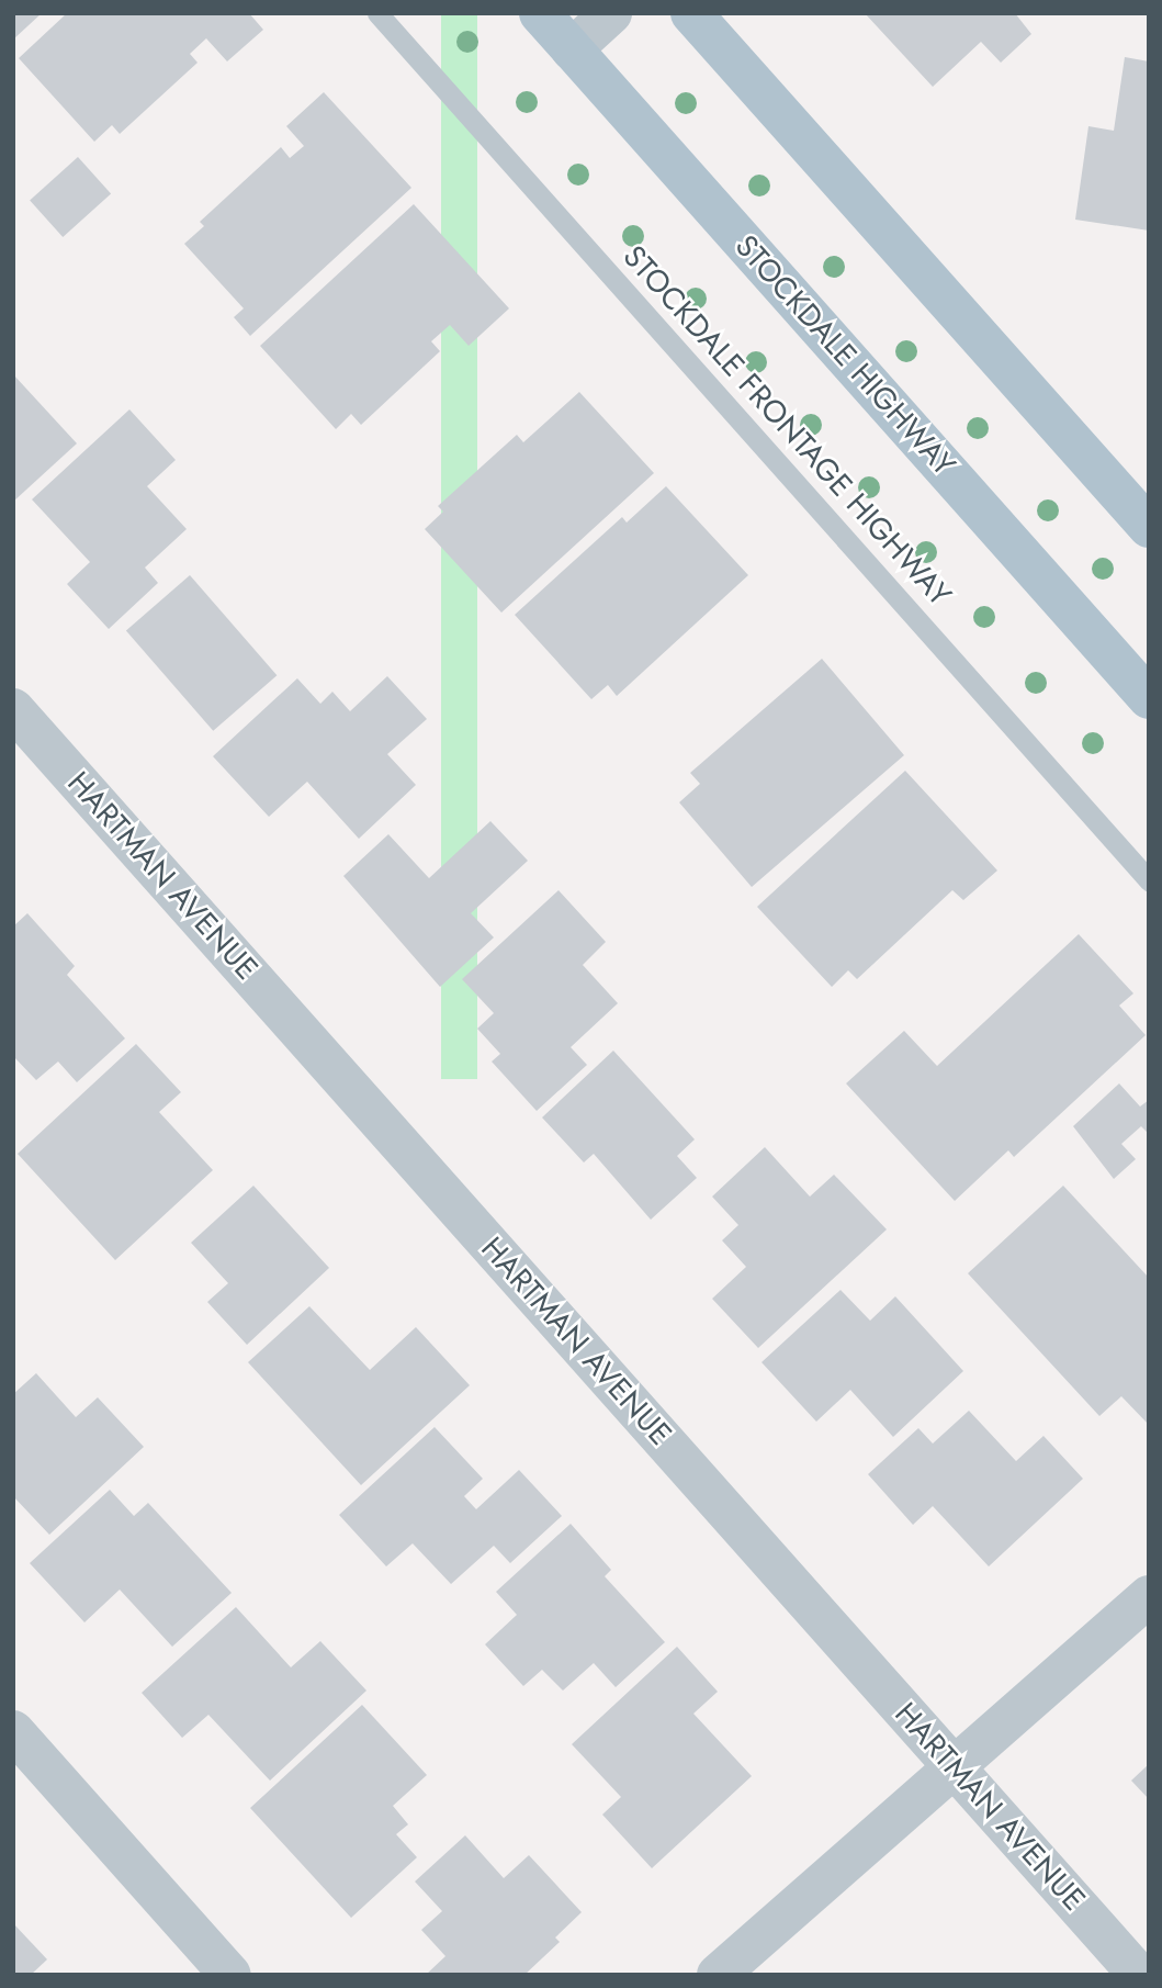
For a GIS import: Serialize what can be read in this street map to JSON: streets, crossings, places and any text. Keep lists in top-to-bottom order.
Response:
{
  "streets": {
    "main road": ["STOCKDALE HIGHWAY"],
    "street": ["HARTMAN AVENUE"],
    "lane": ["STOCKDALE FRONTAGE HIGHWAY"]
  }
}
